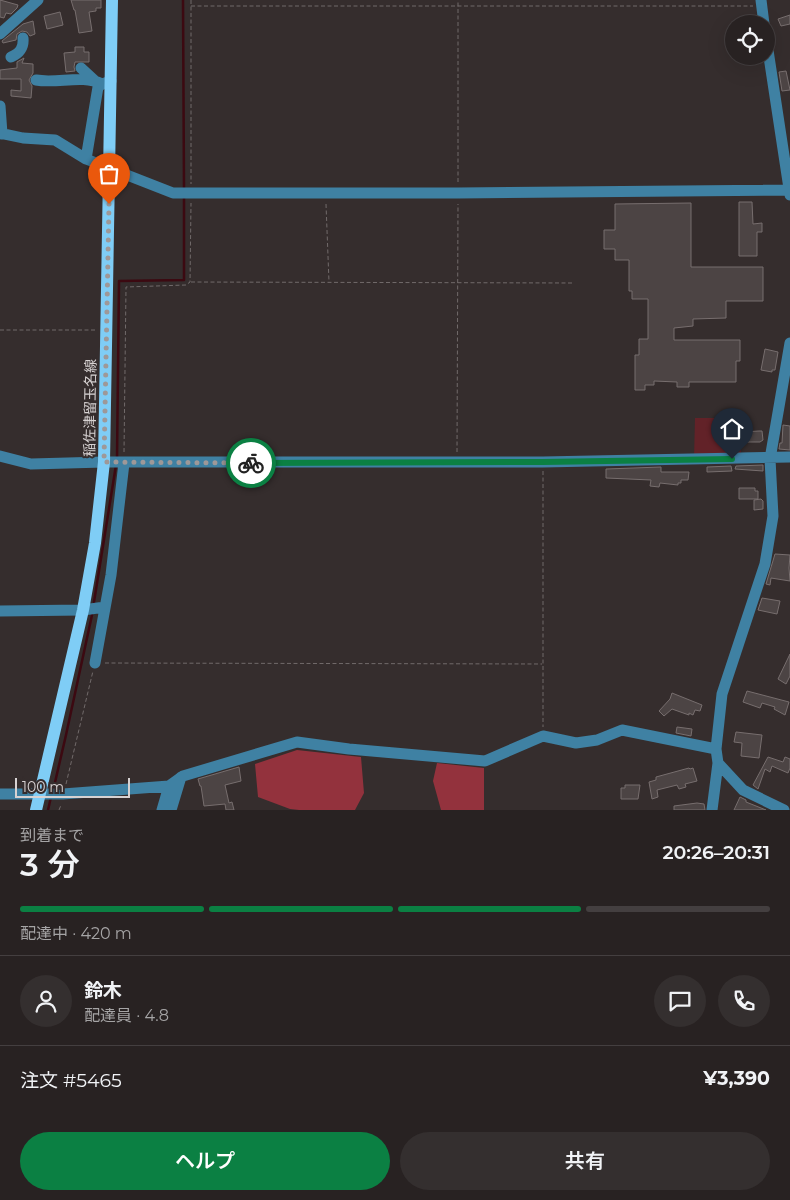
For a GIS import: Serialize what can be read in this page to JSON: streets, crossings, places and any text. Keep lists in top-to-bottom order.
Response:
{
  "streets": {
    "main road": ["稲佐津留玉名線"]
  },
  "scale_bar": "100 m",
  "page": {
    "scale": "100 m",
    "heading": ["3 分", "到着まで", "20:26–20:31"],
    "panel": [
      "鈴木",
      "配達員 · 4.8",
      "注文 #5465",
      "¥3,390"
    ],
    "bar": "配達中 · 420 m",
    "buttons": ["ヘルプ", "共有"]
  }
}
